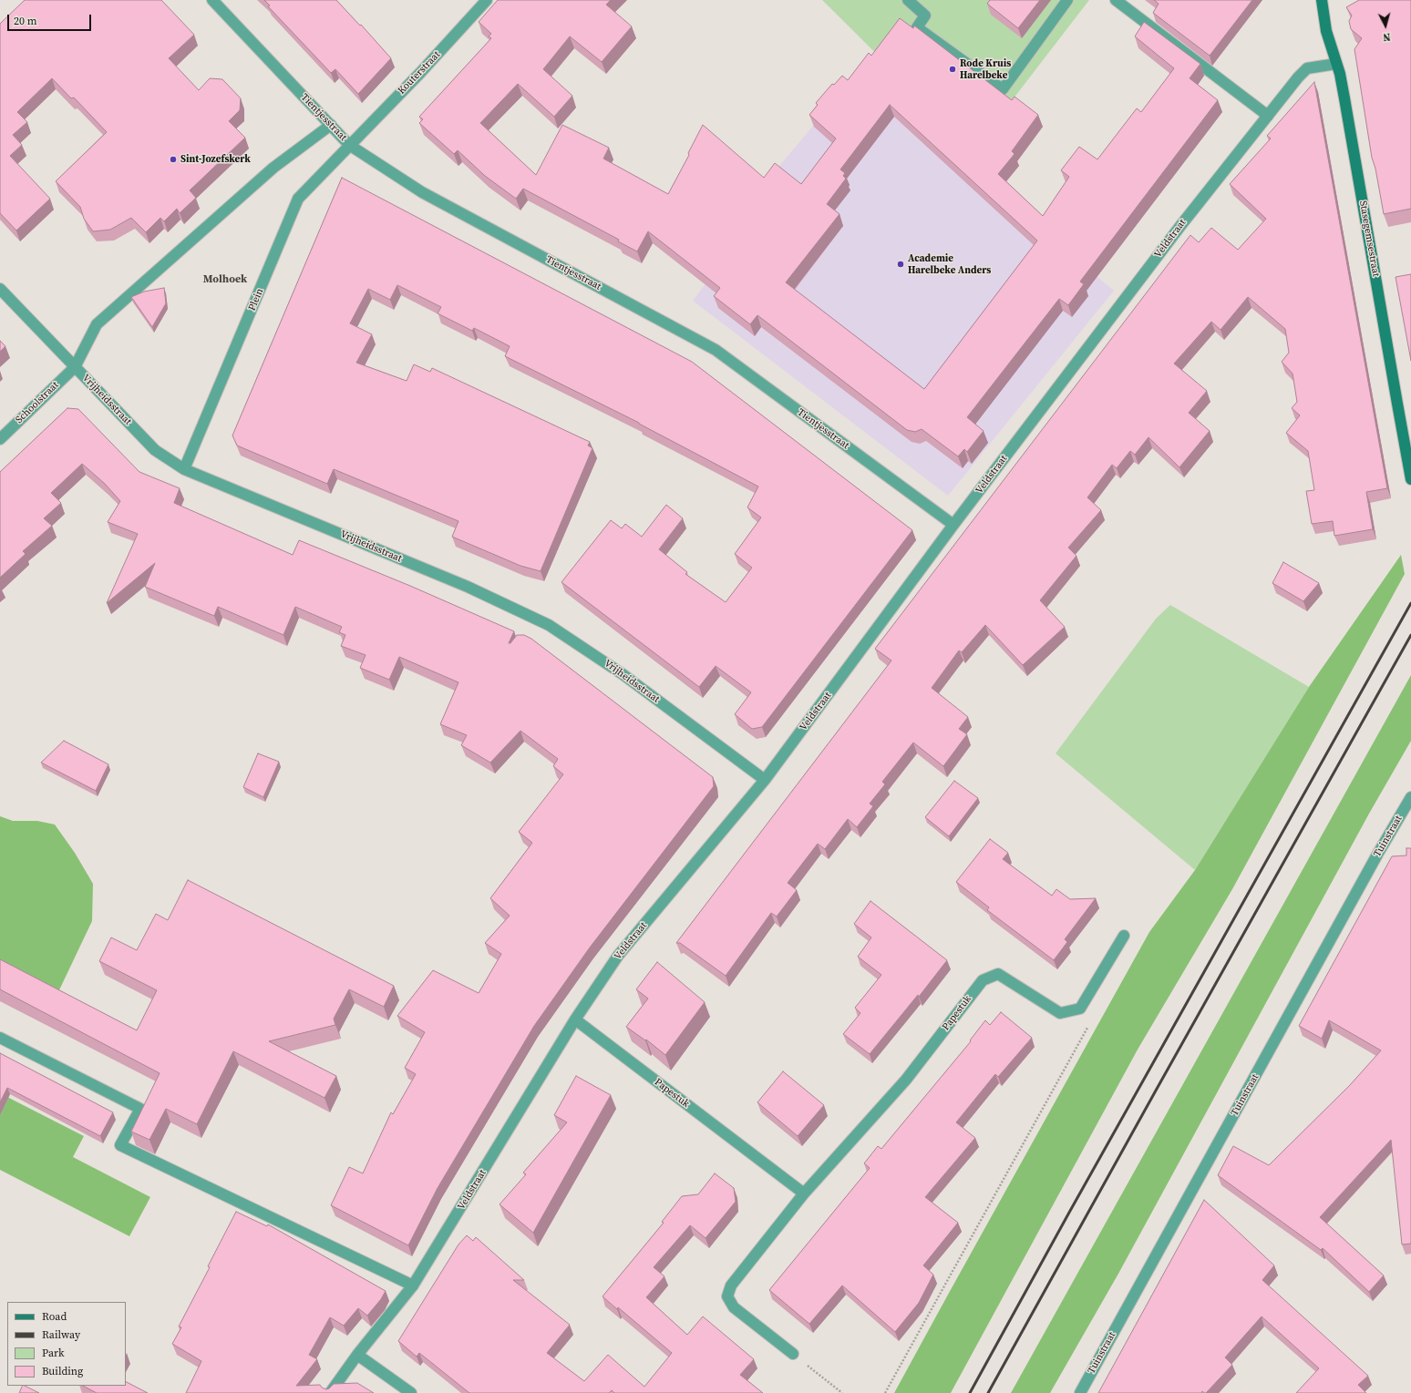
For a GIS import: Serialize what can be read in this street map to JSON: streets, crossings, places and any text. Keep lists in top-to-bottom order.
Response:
{
  "streets": {
    "street": [
      "Kouterstraat",
      "Tientjesstraat",
      "Veldstraat",
      "Stasegemsestraat",
      "Plein",
      "Vrijheidsstraat",
      "Schoolstraat",
      "Tuinstraat",
      "Papestuk"
    ]
  },
  "crossings": [
    ["Kouterstraat", "Tientjesstraat"],
    ["Kouterstraat", "Plein"],
    ["Tientjesstraat", "Veldstraat"],
    ["Tientjesstraat", "Plein"],
    ["Veldstraat", "Stasegemsestraat"],
    ["Veldstraat", "Vrijheidsstraat"],
    ["Veldstraat", "Papestuk"],
    ["Plein", "Vrijheidsstraat"],
    ["Vrijheidsstraat", "Schoolstraat"]
  ],
  "districts": ["Molhoek"],
  "places": ["Rode Kruis Harelbeke", "Sint-Jozefskerk", "Academie Harelbeke Anders"],
  "legend": [
    "Road",
    "Railway",
    "Park",
    "Building"
  ],
  "scale_bar": "20 m",
  "north": "bottom"
}
